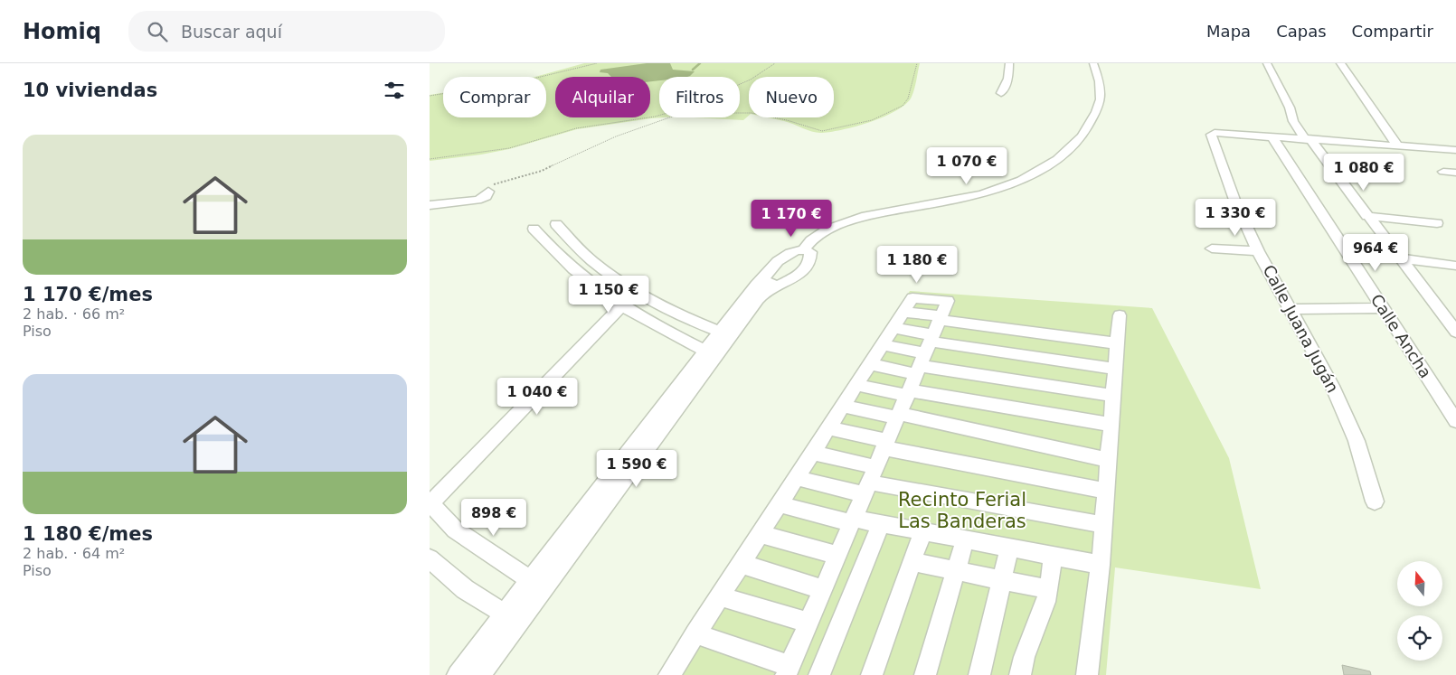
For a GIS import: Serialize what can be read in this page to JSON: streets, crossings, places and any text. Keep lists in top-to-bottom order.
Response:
{
  "streets": {
    "street": ["Calle Juana Jugán", "Calle Ancha"]
  },
  "crossings": [
    ["Calle Juana Jugán", "Calle Ancha"]
  ],
  "parks": ["Recinto Ferial Las Banderas"],
  "north": "top",
  "page": {
    "header": "Homiq",
    "search": "Buscar aquí",
    "nav": ["Mapa", "Capas", "Compartir"],
    "heading": "10 viviendas",
    "chip": [
      "Comprar",
      "Alquilar",
      "Filtros",
      "Nuevo"
    ],
    "list": [
      {
        "name": "1 170 €/mes",
        "note": "2 hab. · 66 m² · Piso"
      },
      {
        "name": "1 180 €/mes",
        "note": "2 hab. · 64 m² · Piso"
      }
    ],
    "price": [
      "1 070 €",
      "1 080 €",
      "1 330 €",
      "1 170 €",
      "964 €",
      "1 180 €",
      "1 150 €",
      "1 040 €",
      "1 590 €",
      "898 €"
    ]
  }
}
